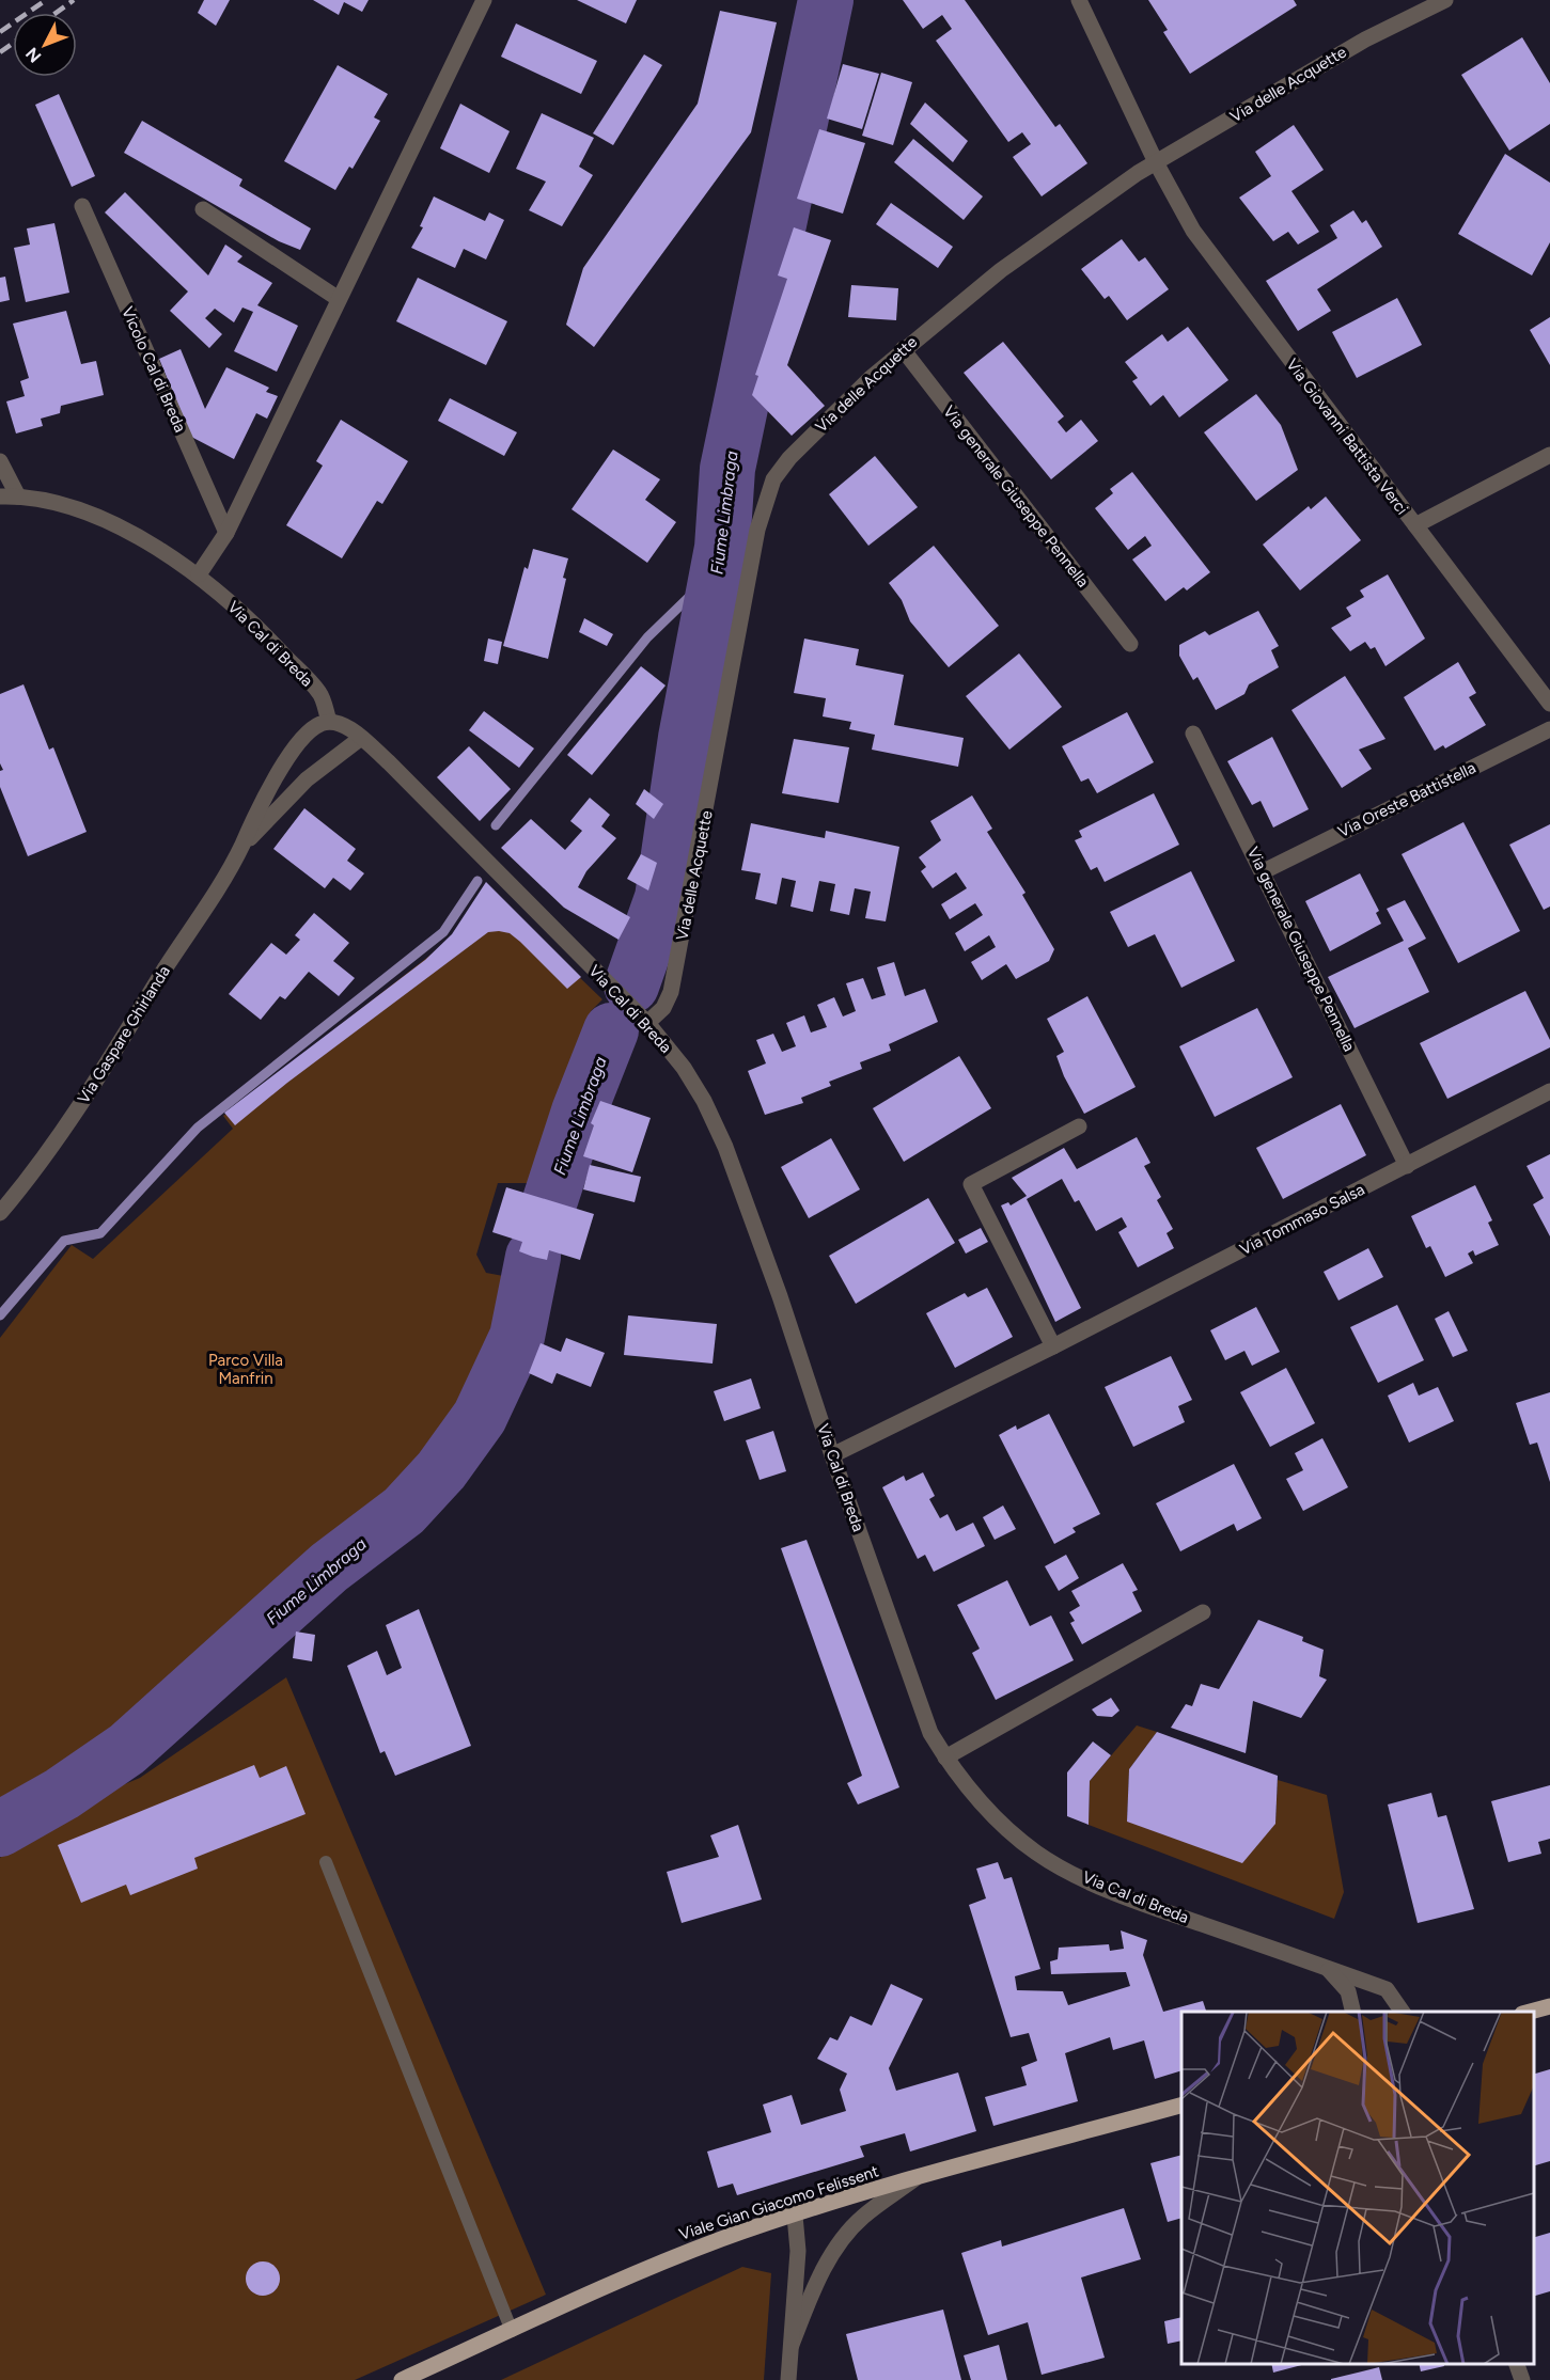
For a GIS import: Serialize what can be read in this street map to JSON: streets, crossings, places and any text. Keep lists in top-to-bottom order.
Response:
{
  "streets": {
    "main road": ["Viale Gian Giacomo Felissent"],
    "street": [
      "Via delle Acquette",
      "Vicolo Cal di Breda",
      "Via Giovanni Battista Verci",
      "Via generale Giuseppe Pennella",
      "Via Cal di Breda",
      "Via Oreste Battistella",
      "Via Gaspare Ghirlanda",
      "Via Tommaso Salsa"
    ]
  },
  "crossings": [
    ["Via delle Acquette", "Via Giovanni Battista Verci"],
    ["Via delle Acquette", "Via generale Giuseppe Pennella"],
    ["Via delle Acquette", "Via Cal di Breda"],
    ["Via generale Giuseppe Pennella", "Via Oreste Battistella"],
    ["Via generale Giuseppe Pennella", "Via Tommaso Salsa"],
    ["Via Cal di Breda", "Via Tommaso Salsa"]
  ],
  "water": ["Fiume Limbraga"],
  "parks": ["Parco Villa Manfrin"],
  "north": "bottom left"
}
